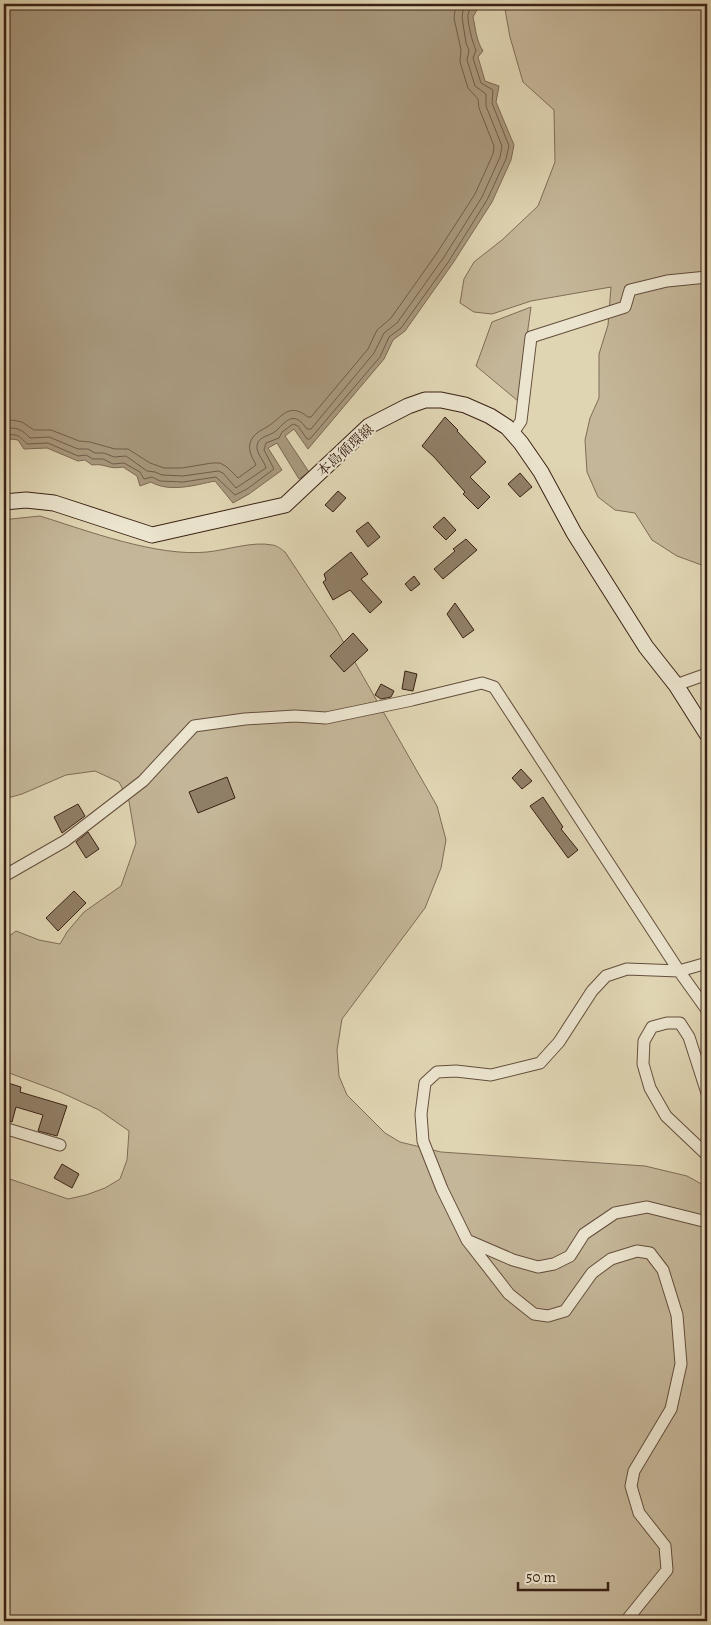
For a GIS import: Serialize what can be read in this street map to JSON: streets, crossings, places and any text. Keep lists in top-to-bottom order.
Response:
{
  "streets": {
    "main road": ["本島循環線"]
  },
  "scale_bar": "50 m"
}
